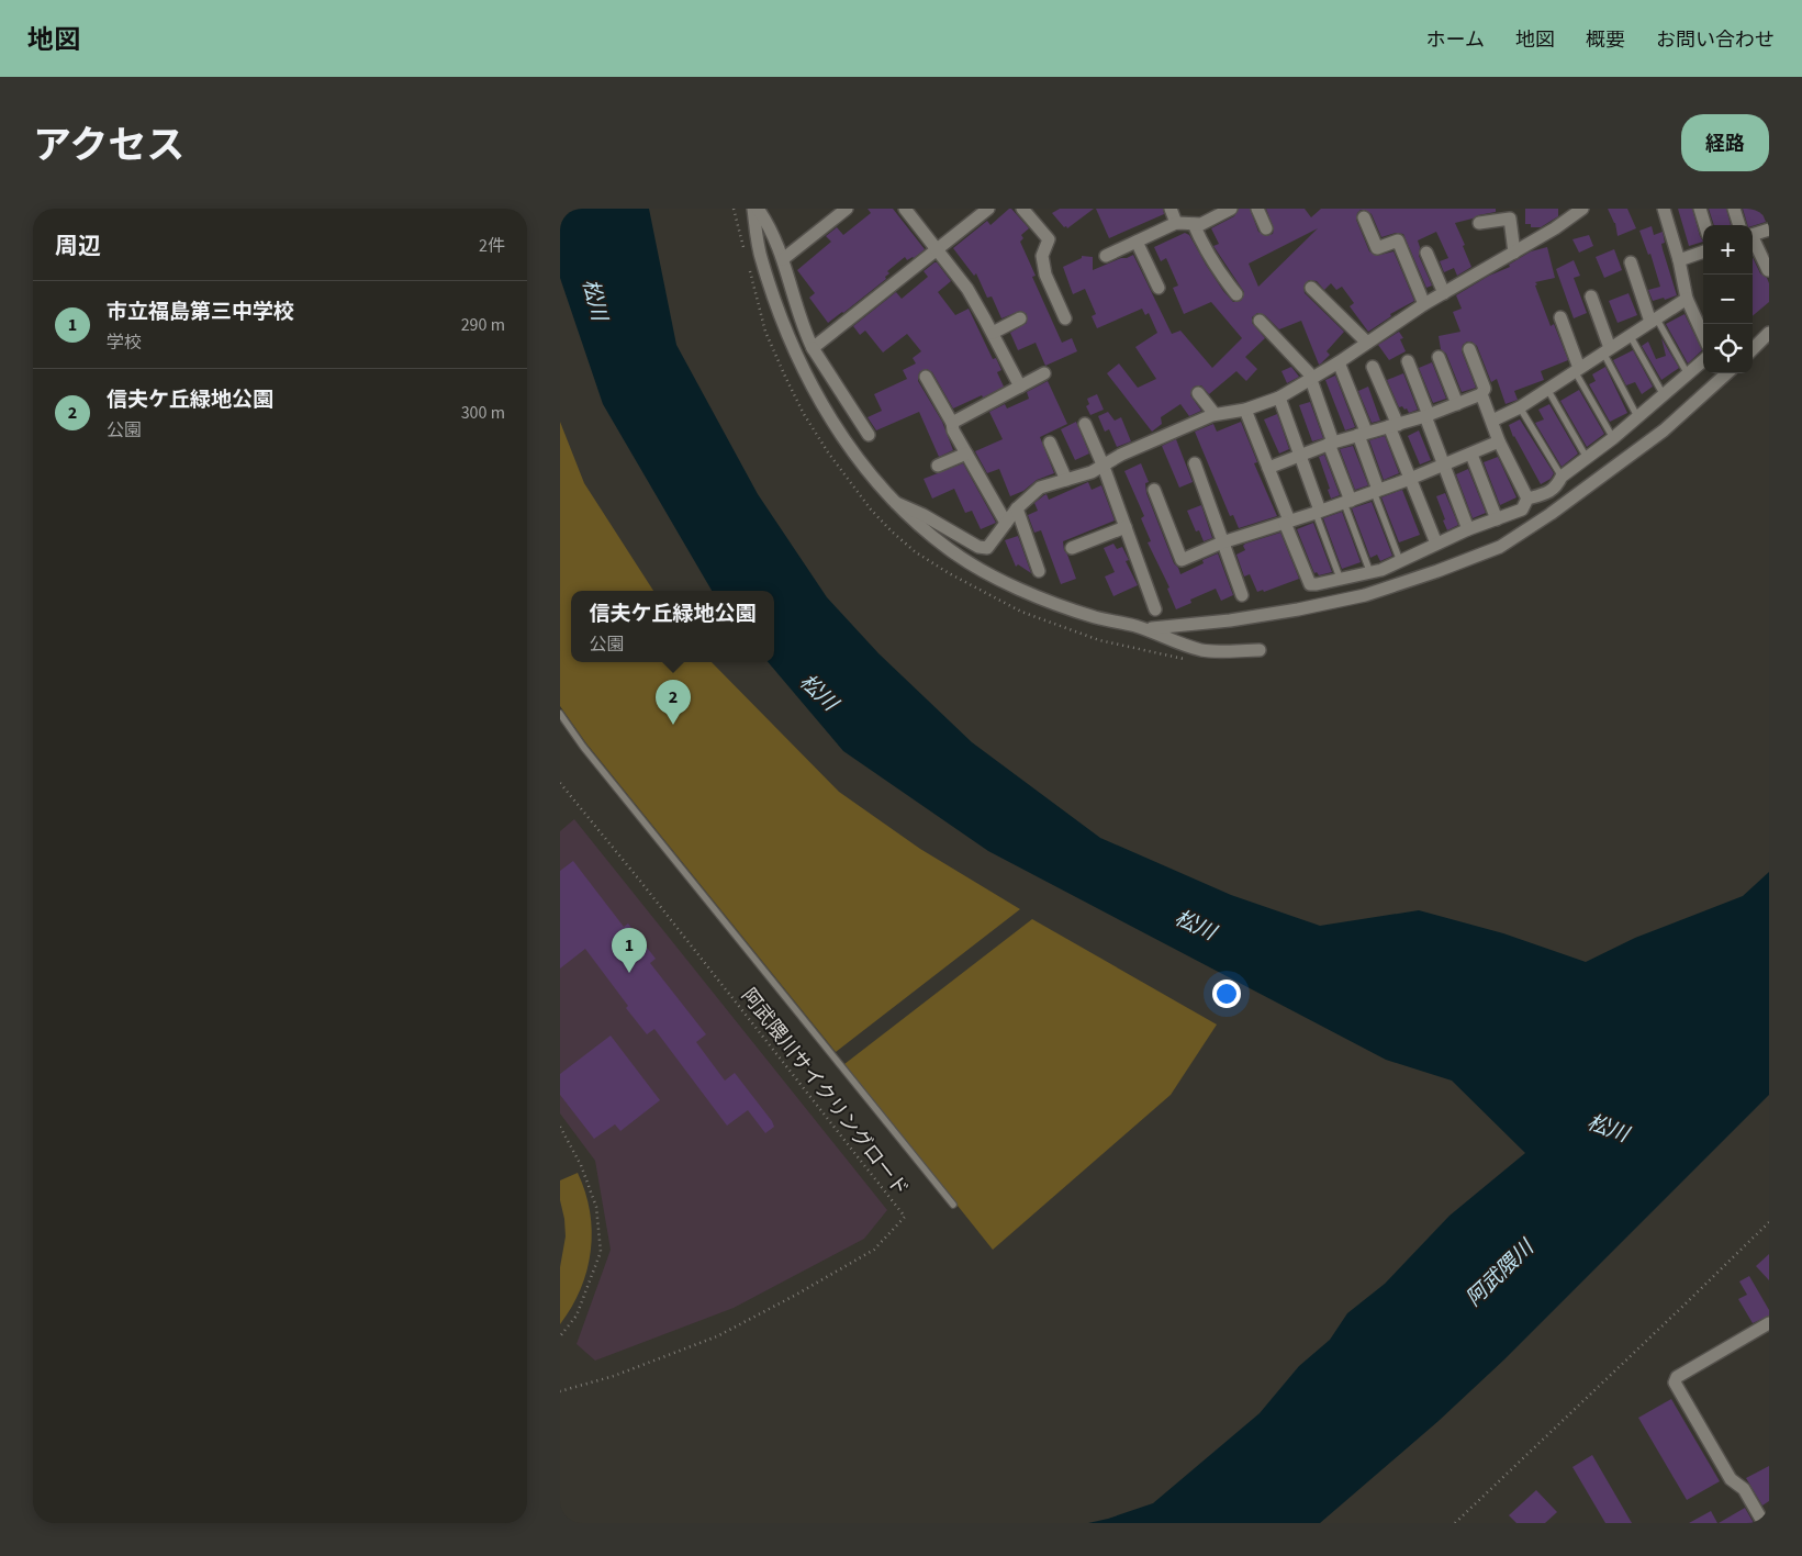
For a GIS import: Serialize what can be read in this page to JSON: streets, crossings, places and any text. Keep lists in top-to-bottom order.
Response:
{
  "streets": {
    "path": ["阿武隈川サイクリングロード"]
  },
  "water": ["松川", "阿武隈川"],
  "page": {
    "header": "地図",
    "nav": [
      "ホーム",
      "地図",
      "概要",
      "お問い合わせ"
    ],
    "title": "アクセス",
    "buttons": "経路",
    "heading": ["周辺", "2件"],
    "map_buttons": ["+", "−"],
    "list": [
      {
        "mark": "1",
        "name": "市立福島第三中学校",
        "note": "学校",
        "value": "290 m"
      },
      {
        "mark": "2",
        "name": "信夫ケ丘緑地公園",
        "note": "公園",
        "value": "300 m"
      }
    ],
    "popup": ["信夫ケ丘緑地公園", "公園"],
    "pins": ["2", "1"]
  }
}
